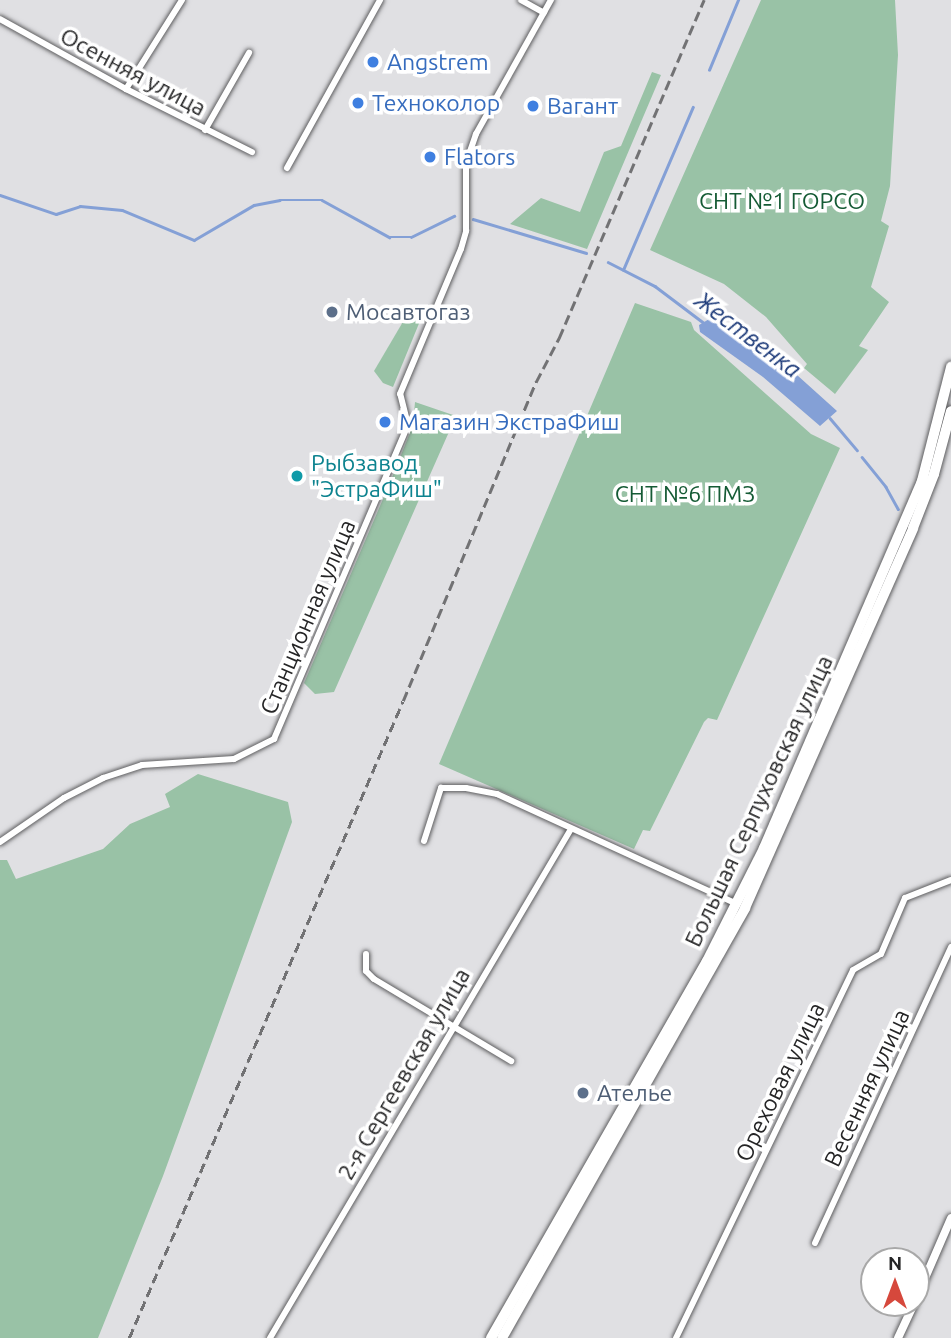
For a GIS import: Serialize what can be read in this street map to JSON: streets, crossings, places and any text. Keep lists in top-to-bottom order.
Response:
{
  "streets": {
    "main road": ["Большая Серпуховская улица"],
    "street": [
      "Осенняя улица",
      "Станционная улица",
      "2-я Сергеевская улица",
      "Ореховая улица",
      "Весенняя улица"
    ]
  },
  "water": ["Жественка"],
  "parks": ["СНТ №1 ГОРСО", "СНТ №6 ПМЗ"],
  "places": [
    "Angstrem",
    "Техноколор",
    "Вагант",
    "Flators",
    "Мосавтогаз",
    "Магазин ЭкстраФиш",
    "Рыбзавод \"ЭстраФиш\"",
    "Ателье"
  ],
  "north": "top"
}
